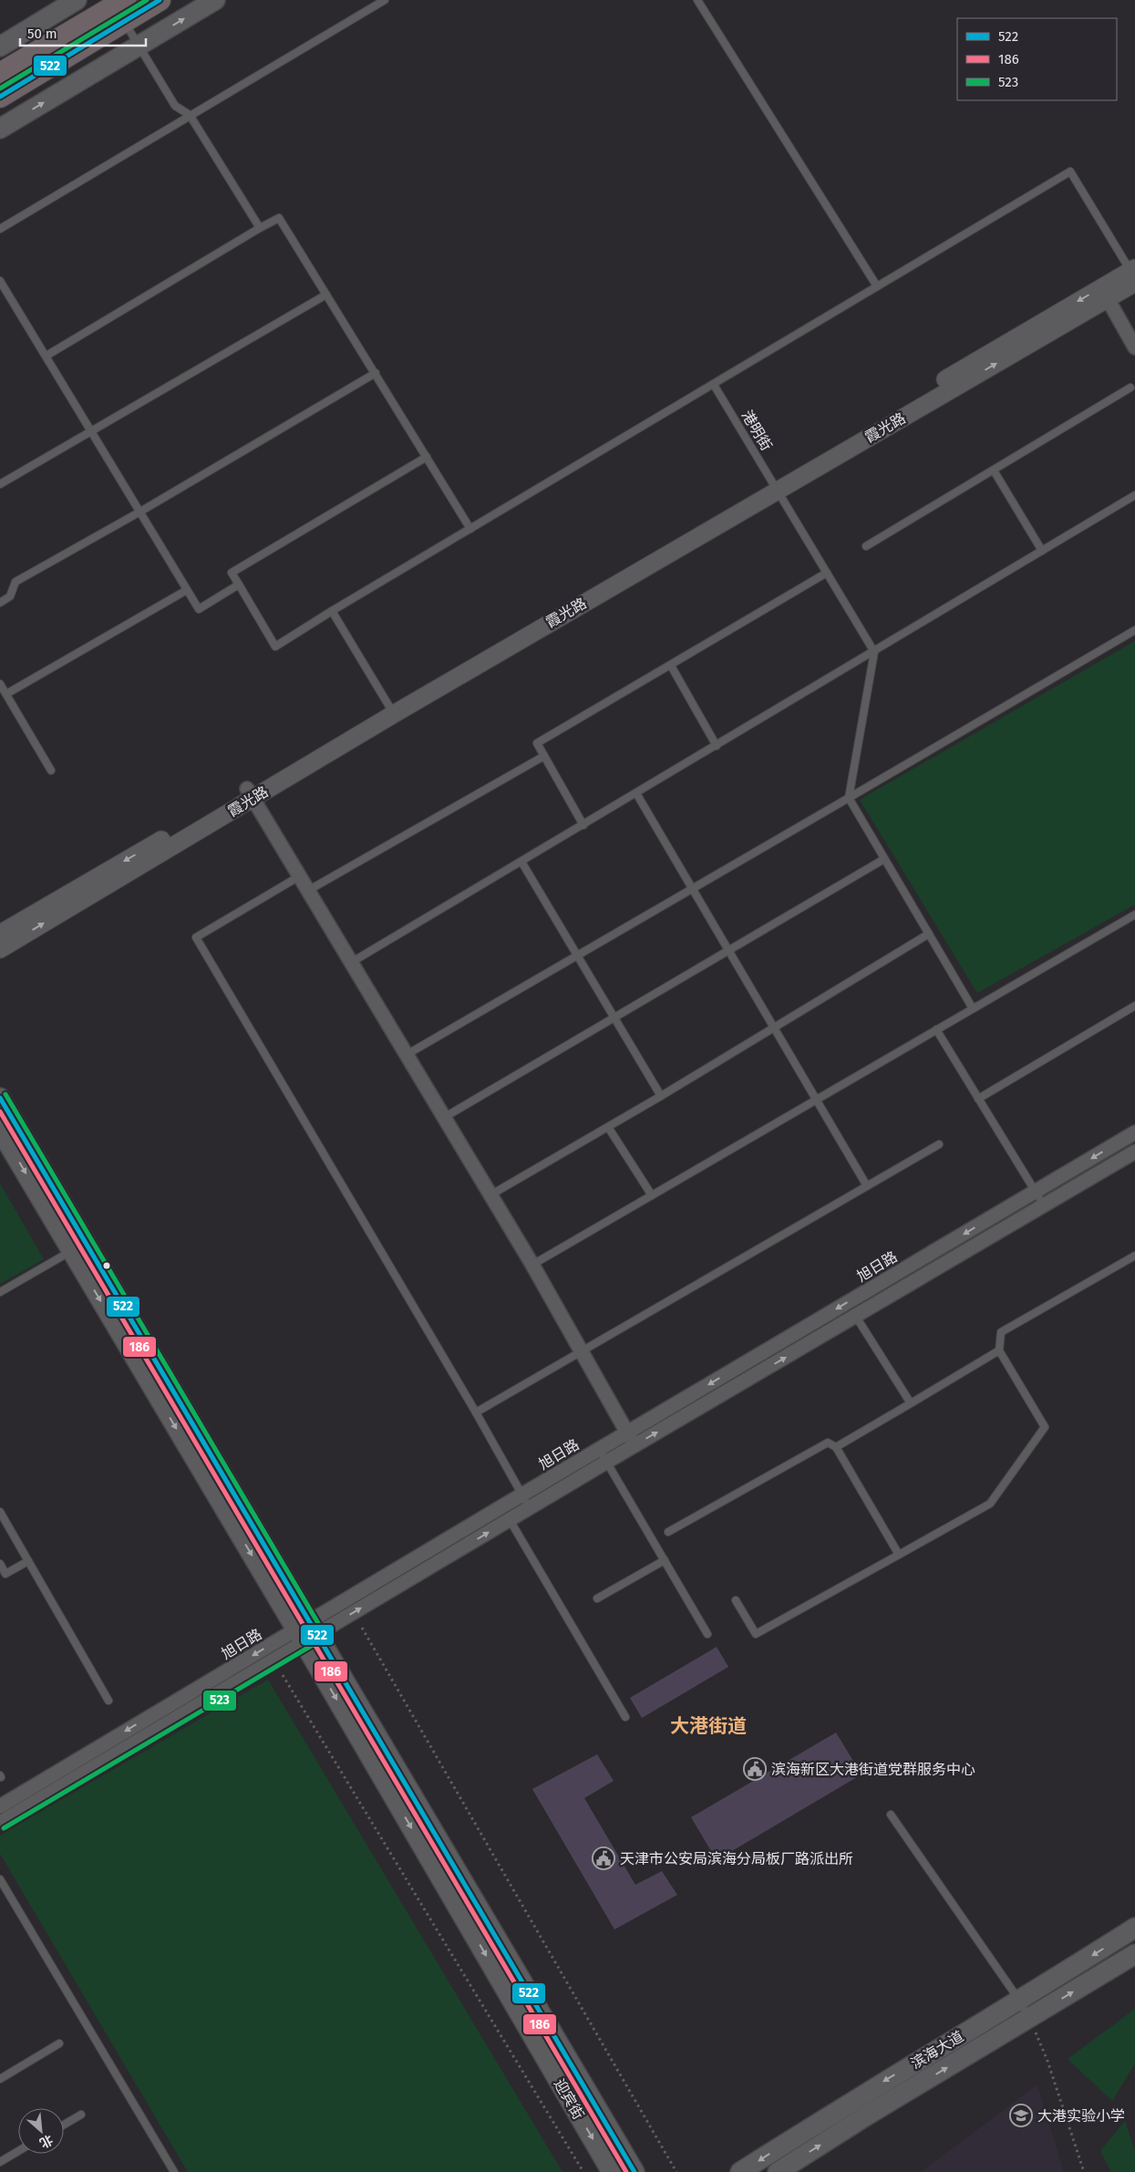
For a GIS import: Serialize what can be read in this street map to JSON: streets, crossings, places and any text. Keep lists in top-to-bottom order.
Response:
{
  "streets": {
    "main road": ["滨海大道", "迎宾街"],
    "street": ["霞光路", "旭日路"],
    "lane": ["港明街"]
  },
  "crossings": [
    ["霞光路", "港明街"],
    ["旭日路", "迎宾街"]
  ],
  "districts": ["大港街道"],
  "places": {
    "public building": ["滨海新区大港街道党群服务中心", "天津市公安局滨海分局板厂路派出所"],
    "school or university": ["大港实验小学"]
  },
  "lines": ["transit line 522", "transit line 523", "transit line 186"],
  "legend": ["522", "186", "523"],
  "scale_bar": "50 m",
  "north": "bottom right"
}
